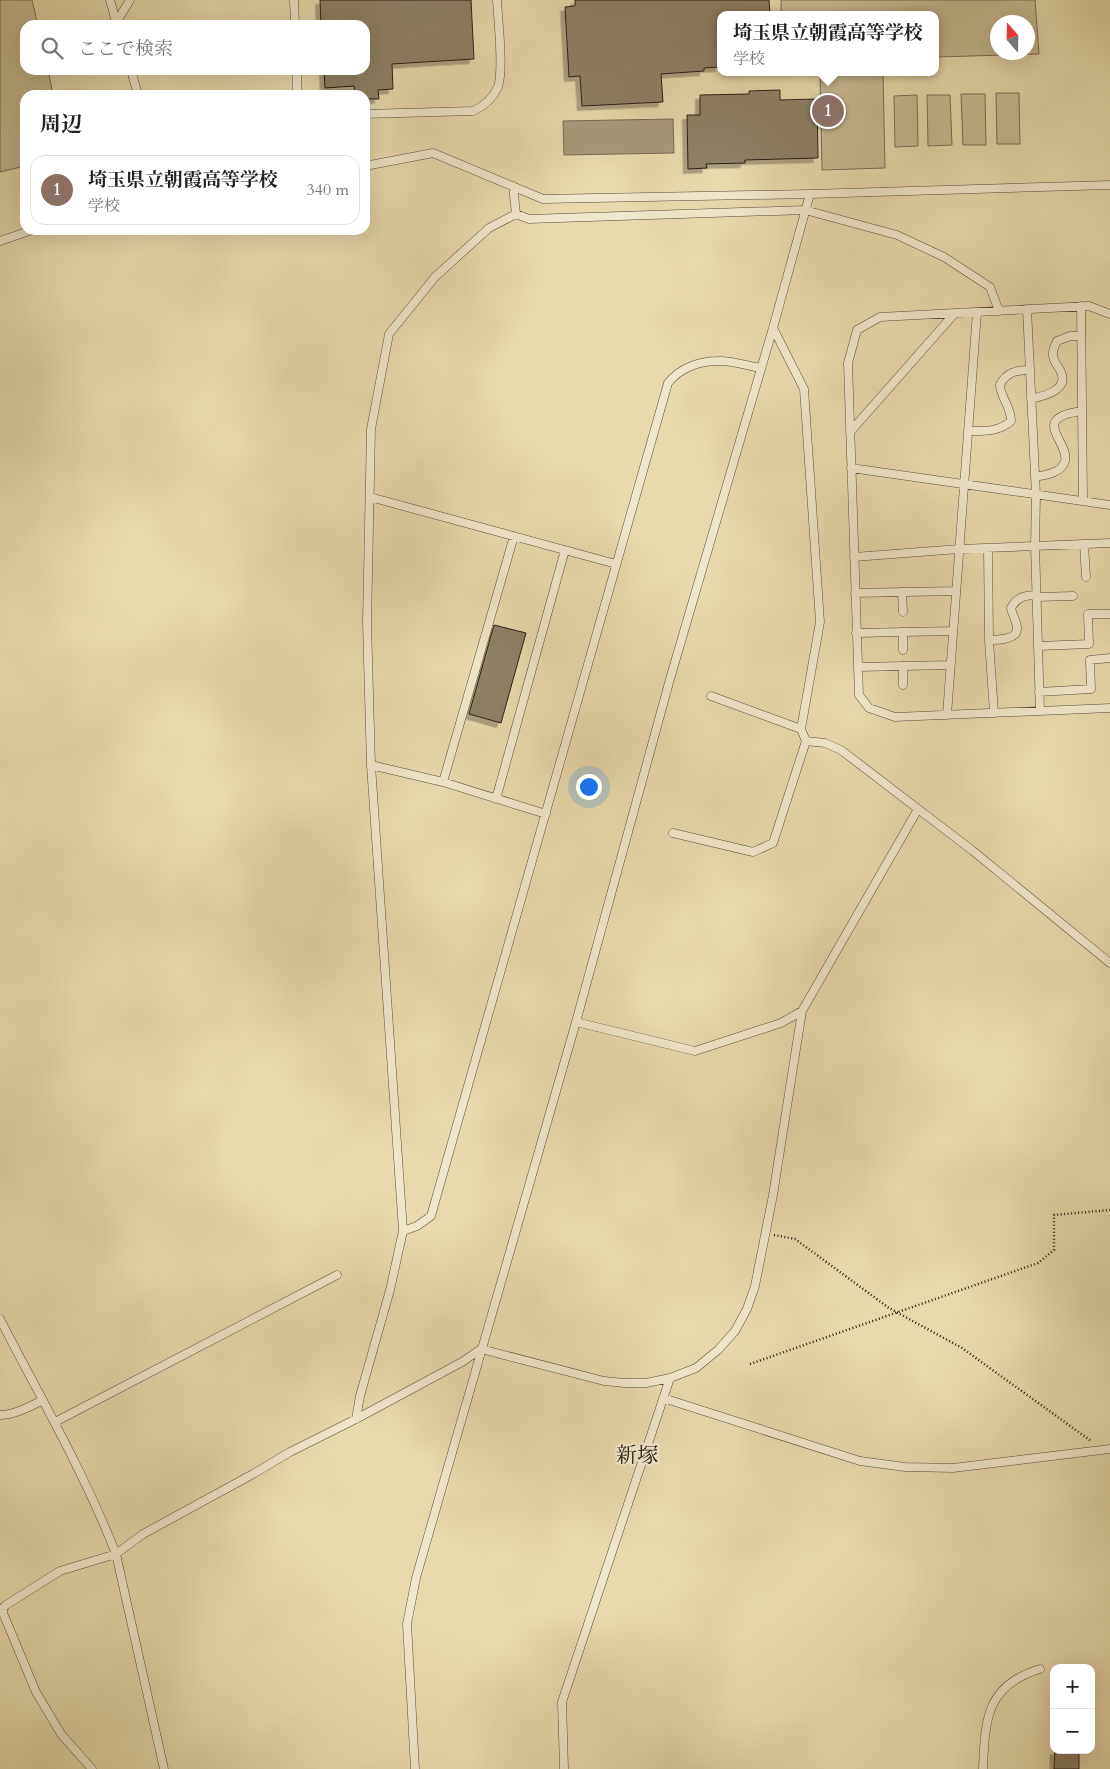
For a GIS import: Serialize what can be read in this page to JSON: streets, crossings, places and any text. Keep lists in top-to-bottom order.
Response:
{
  "districts": ["新塚"],
  "north": "top",
  "page": {
    "popup": ["埼玉県立朝霞高等学校", "学校"],
    "search": "ここで検索",
    "heading": "周辺",
    "pins": "1",
    "list": [
      {
        "mark": "1",
        "name": "埼玉県立朝霞高等学校",
        "note": "学校",
        "value": "340 m"
      }
    ],
    "map_buttons": ["+", "−"]
  }
}
